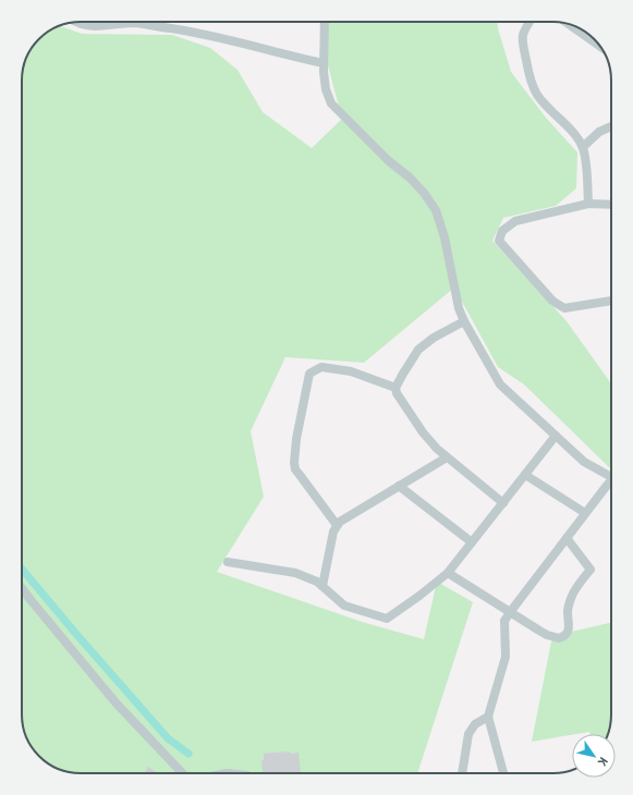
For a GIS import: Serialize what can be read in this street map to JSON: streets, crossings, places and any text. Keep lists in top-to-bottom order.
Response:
{
  "north": "bottom right"
}
